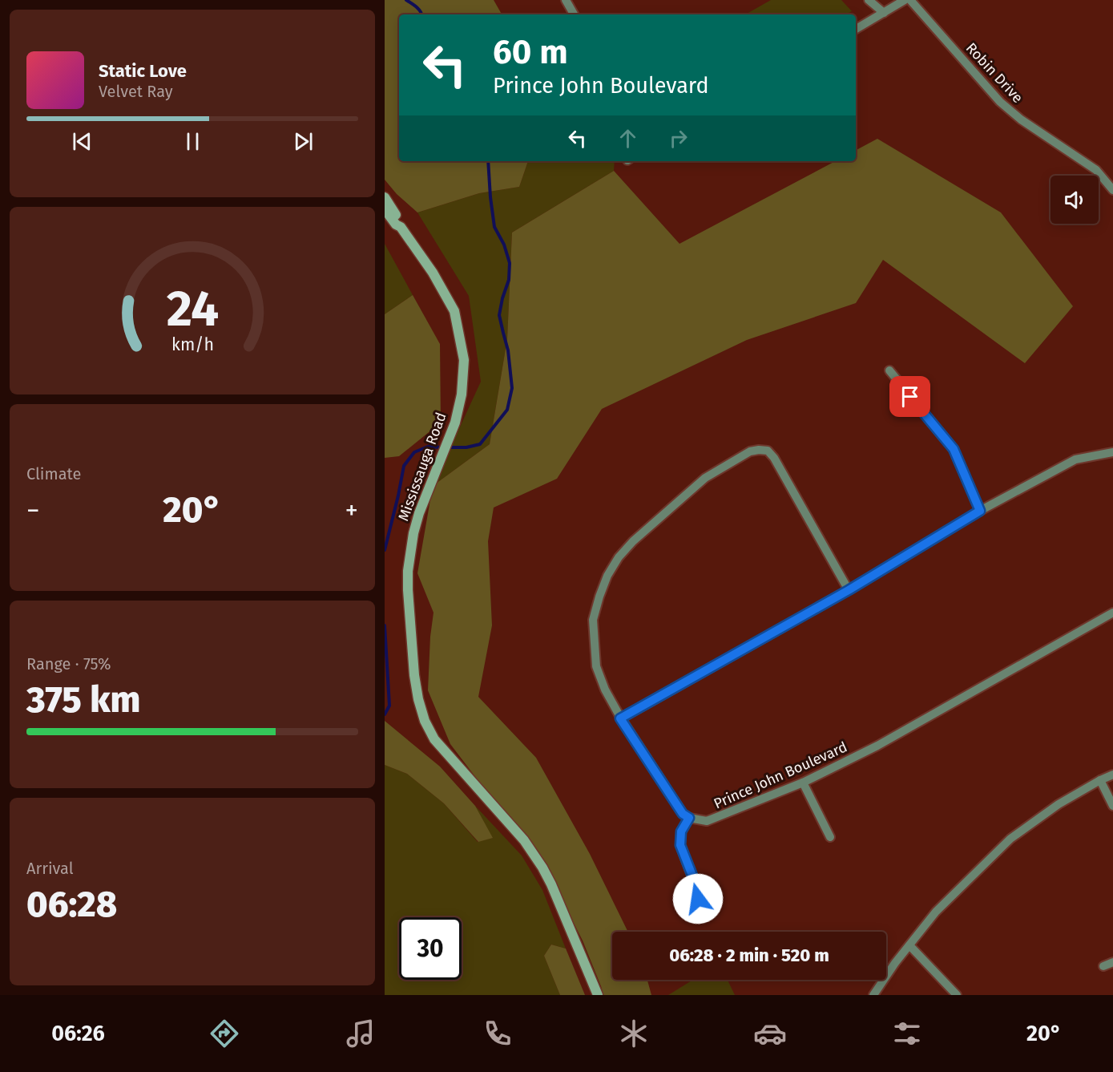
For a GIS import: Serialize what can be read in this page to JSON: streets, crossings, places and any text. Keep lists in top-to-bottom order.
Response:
{
  "streets": {
    "main road": ["Mississauga Road"],
    "street": ["Robin Drive", "Prince John Boulevard"]
  },
  "page": {
    "turn": ["60 m", "Prince John Boulevard"],
    "song": ["Static Love", "Velvet Ray"],
    "tile": [
      "Climate",
      ["Range · 75%", "375 km"],
      ["Arrival", "06:28"]
    ],
    "heat": ["−", "20°", "+"],
    "limit": "30",
    "trip": "06:28 · 2 min · 520 m",
    "tabs": ["06:26", "20°"],
    "gauge": ["24", "km/h"]
  }
}
